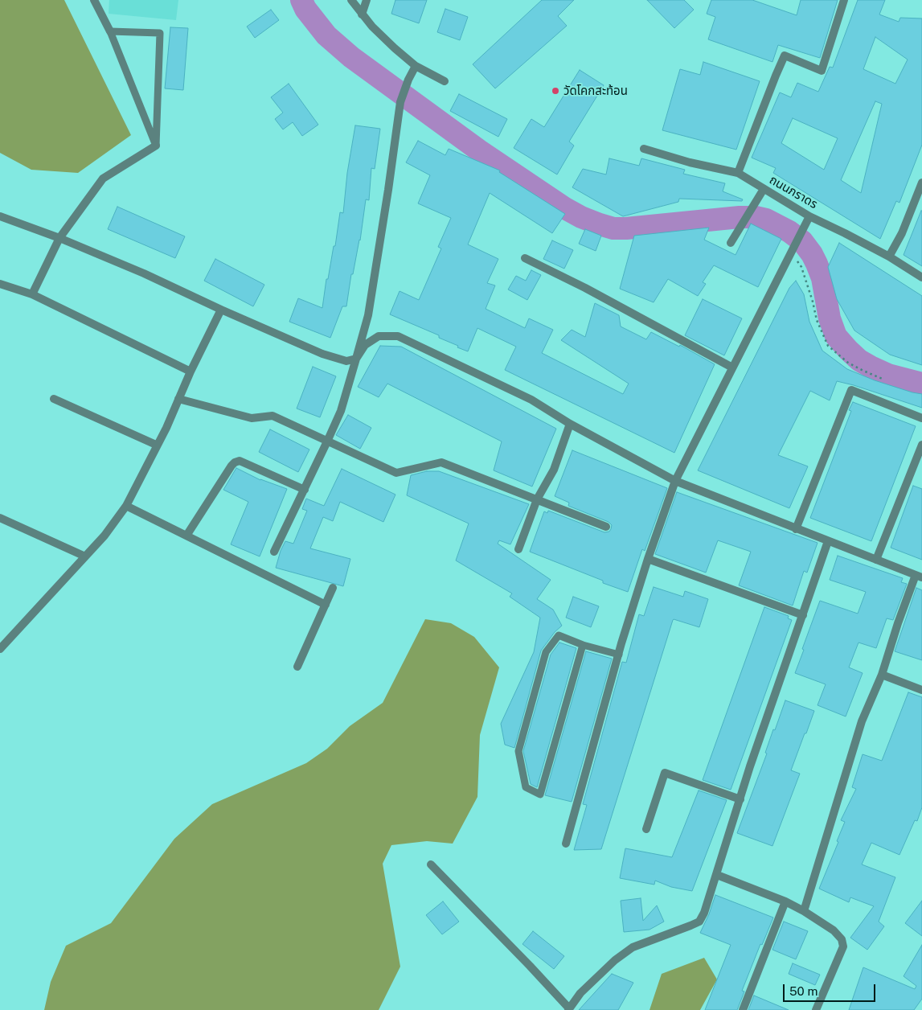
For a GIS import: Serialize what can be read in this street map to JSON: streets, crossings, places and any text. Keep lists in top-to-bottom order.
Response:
{
  "streets": {
    "street": ["ถนนภราดร"]
  },
  "places": ["วัดโคกสะท้อน"],
  "scale_bar": "50 m"
}
